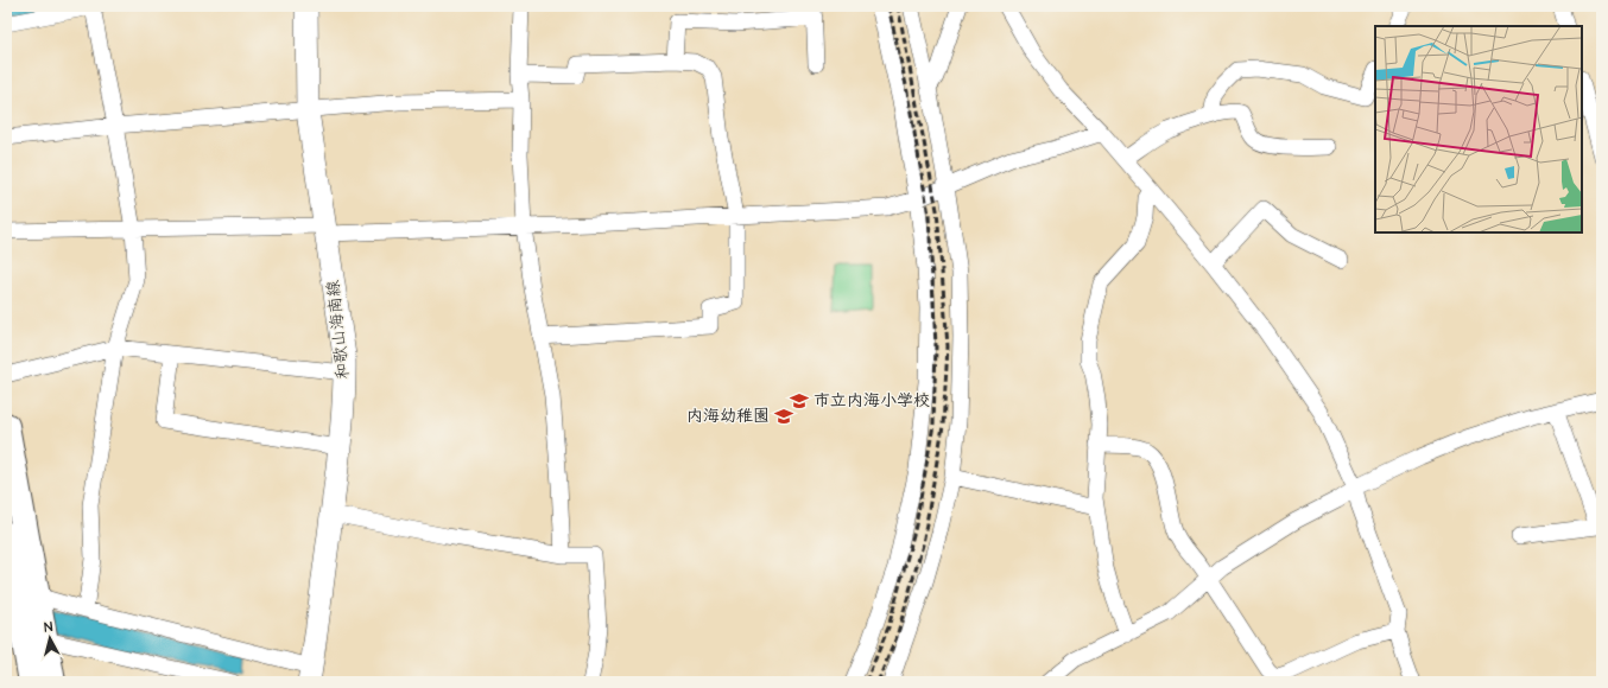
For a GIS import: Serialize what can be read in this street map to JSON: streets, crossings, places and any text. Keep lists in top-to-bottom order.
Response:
{
  "streets": {
    "main road": ["和歌山海南線"]
  },
  "places": {
    "school or university": ["市立内海小学校", "内海幼稚園"]
  },
  "north": "top"
}
